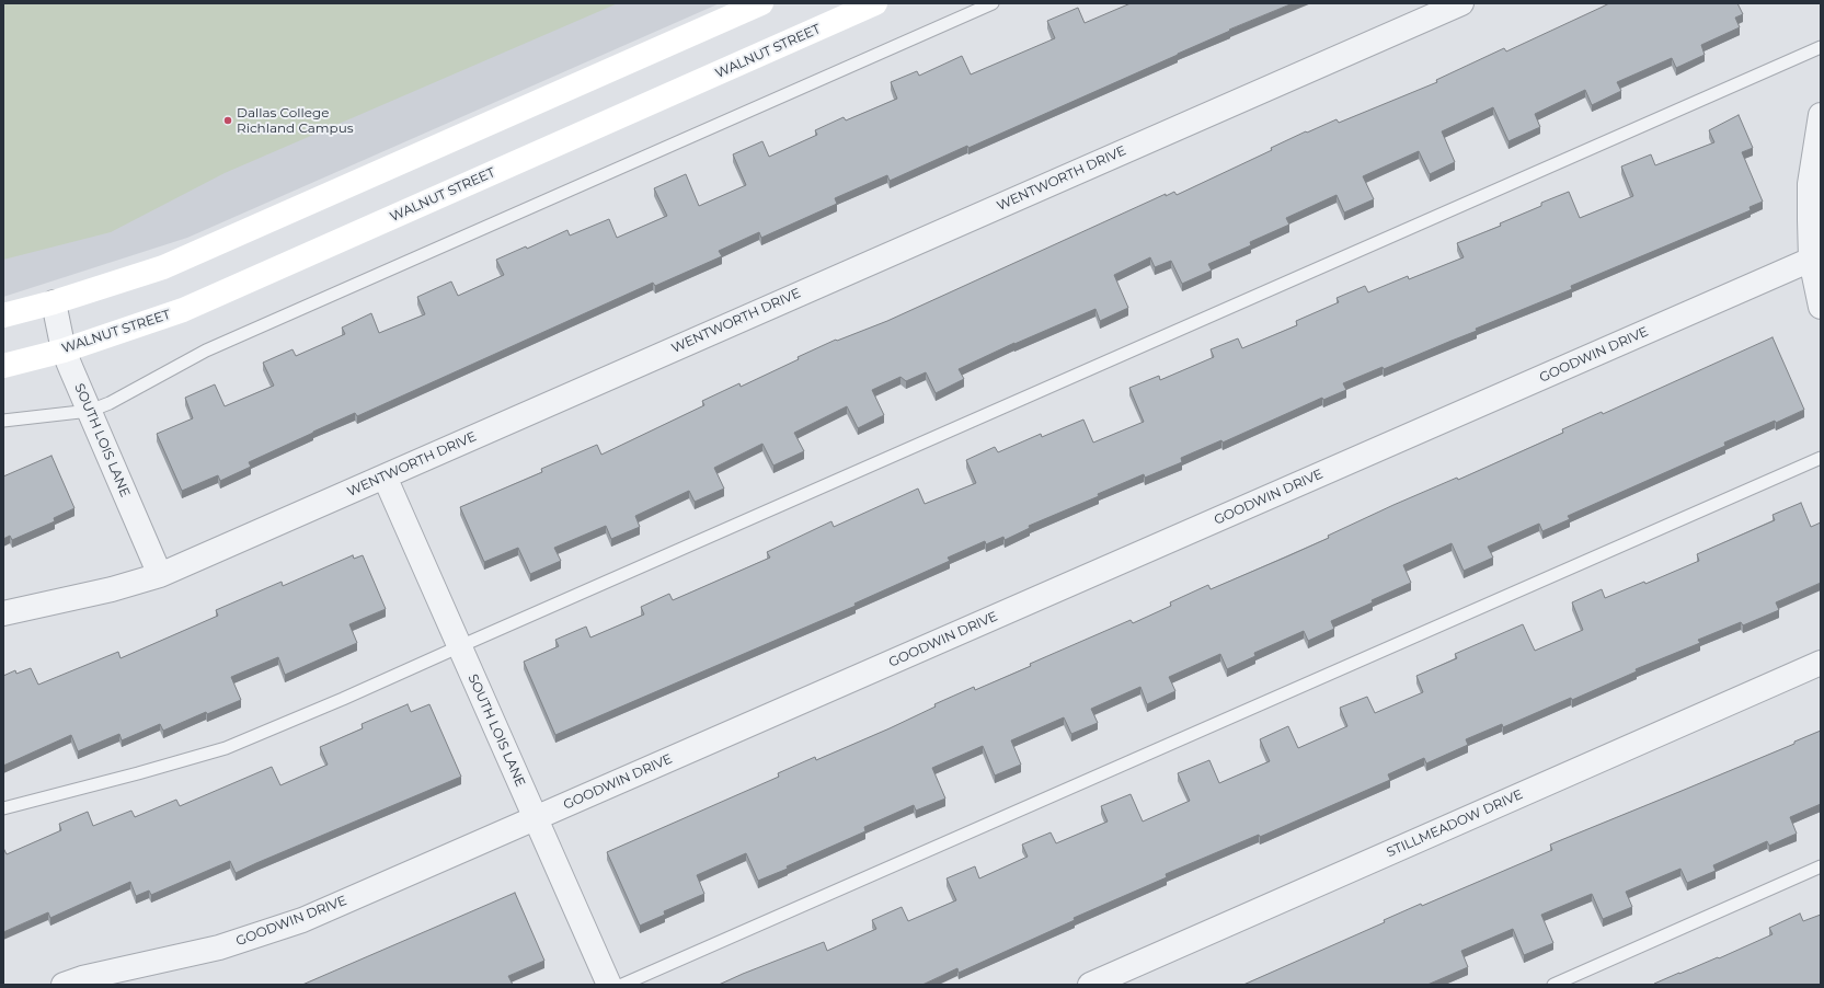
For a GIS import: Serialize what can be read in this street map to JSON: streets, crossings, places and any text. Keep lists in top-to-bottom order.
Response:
{
  "streets": {
    "main road": ["WALNUT STREET"],
    "street": [
      "WENTWORTH DRIVE",
      "GOODWIN DRIVE",
      "SOUTH LOIS LANE",
      "STILLMEADOW DRIVE"
    ]
  },
  "crossings": [
    ["WALNUT STREET", "SOUTH LOIS LANE"],
    ["WENTWORTH DRIVE", "SOUTH LOIS LANE"],
    ["GOODWIN DRIVE", "SOUTH LOIS LANE"]
  ],
  "places": ["Dallas College Richland Campus"]
}
